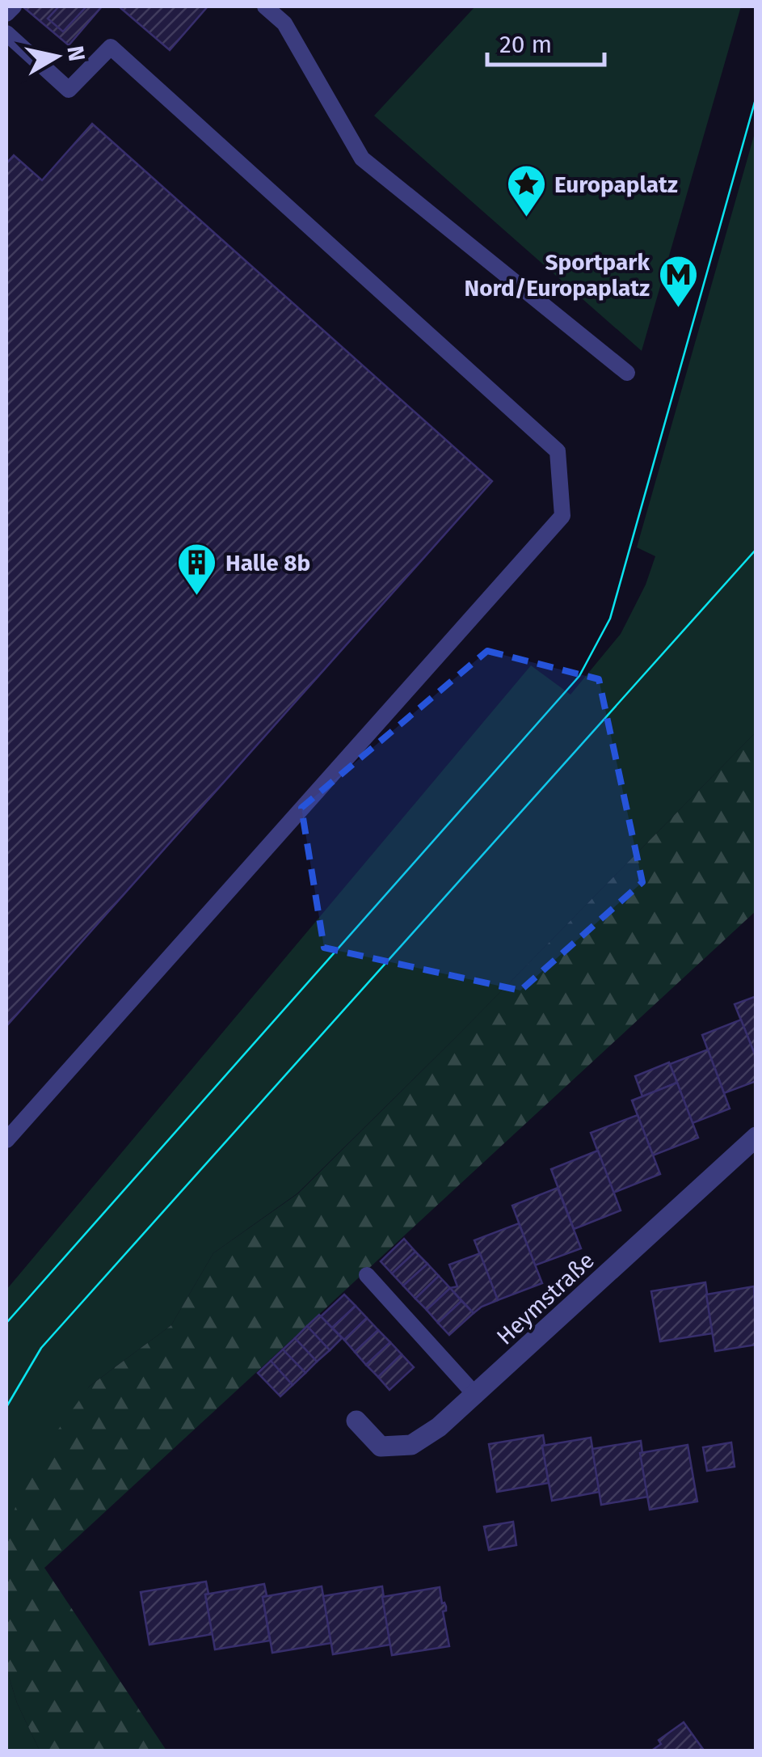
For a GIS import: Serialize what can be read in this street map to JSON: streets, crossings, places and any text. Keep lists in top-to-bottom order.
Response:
{
  "streets": {
    "street": ["Heymstraße"]
  },
  "places": {
    "place": ["Europaplatz"],
    "metro station": ["Sportpark Nord/Europaplatz"],
    "building": ["Halle 8b"]
  },
  "scale_bar": "20 m",
  "north": "right"
}
